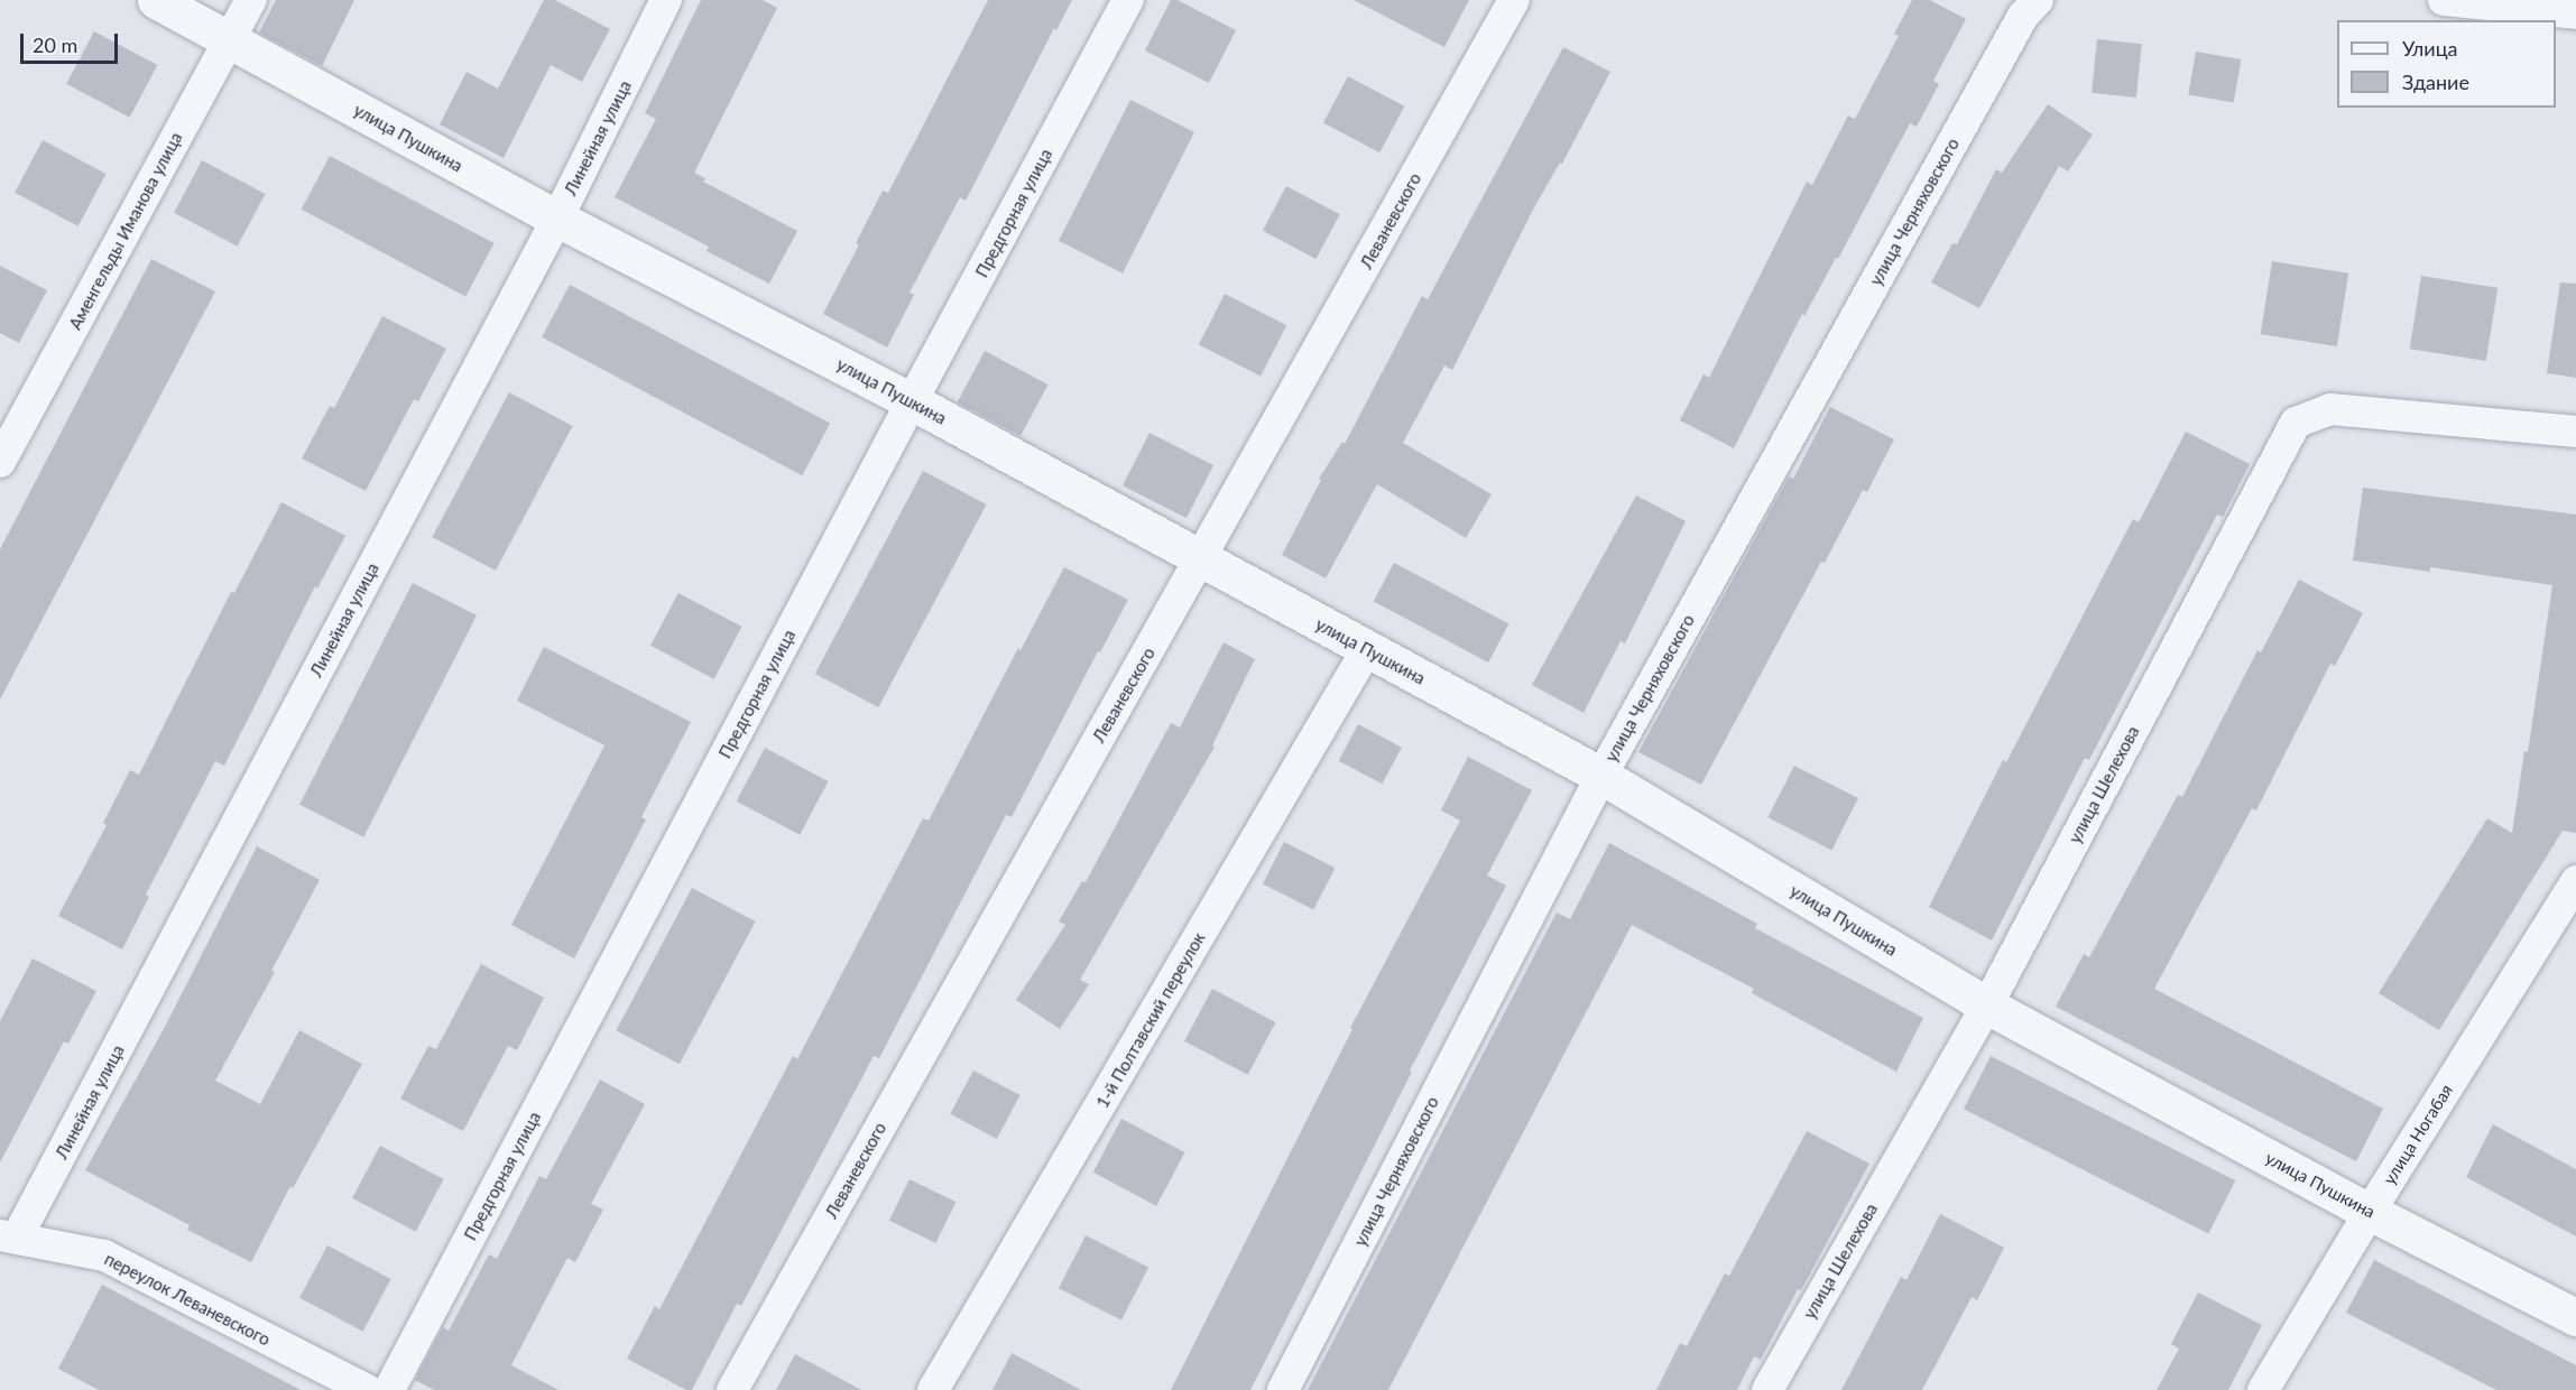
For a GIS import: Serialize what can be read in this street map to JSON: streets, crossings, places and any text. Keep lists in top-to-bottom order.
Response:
{
  "streets": {
    "street": [
      "улица Пушкина",
      "Линейная улица",
      "улица Черняховского",
      "Предгорная улица",
      "Леваневского",
      "Аменгельды Иманова улица",
      "улица Шелехова",
      "1-й Полтавский переулок",
      "улица Ногабая",
      "переулок Леваневского"
    ]
  },
  "crossings": [
    ["улица Пушкина", "Линейная улица"],
    ["улица Пушкина", "улица Черняховского"],
    ["улица Пушкина", "Предгорная улица"],
    ["улица Пушкина", "Леваневского"],
    ["улица Пушкина", "Аменгельды Иманова улица"],
    ["улица Пушкина", "улица Шелехова"],
    ["улица Пушкина", "1-й Полтавский переулок"],
    ["улица Пушкина", "улица Ногабая"],
    ["Линейная улица", "переулок Леваневского"]
  ],
  "legend": ["Улица", "Здание"],
  "scale_bar": "20 m"
}
